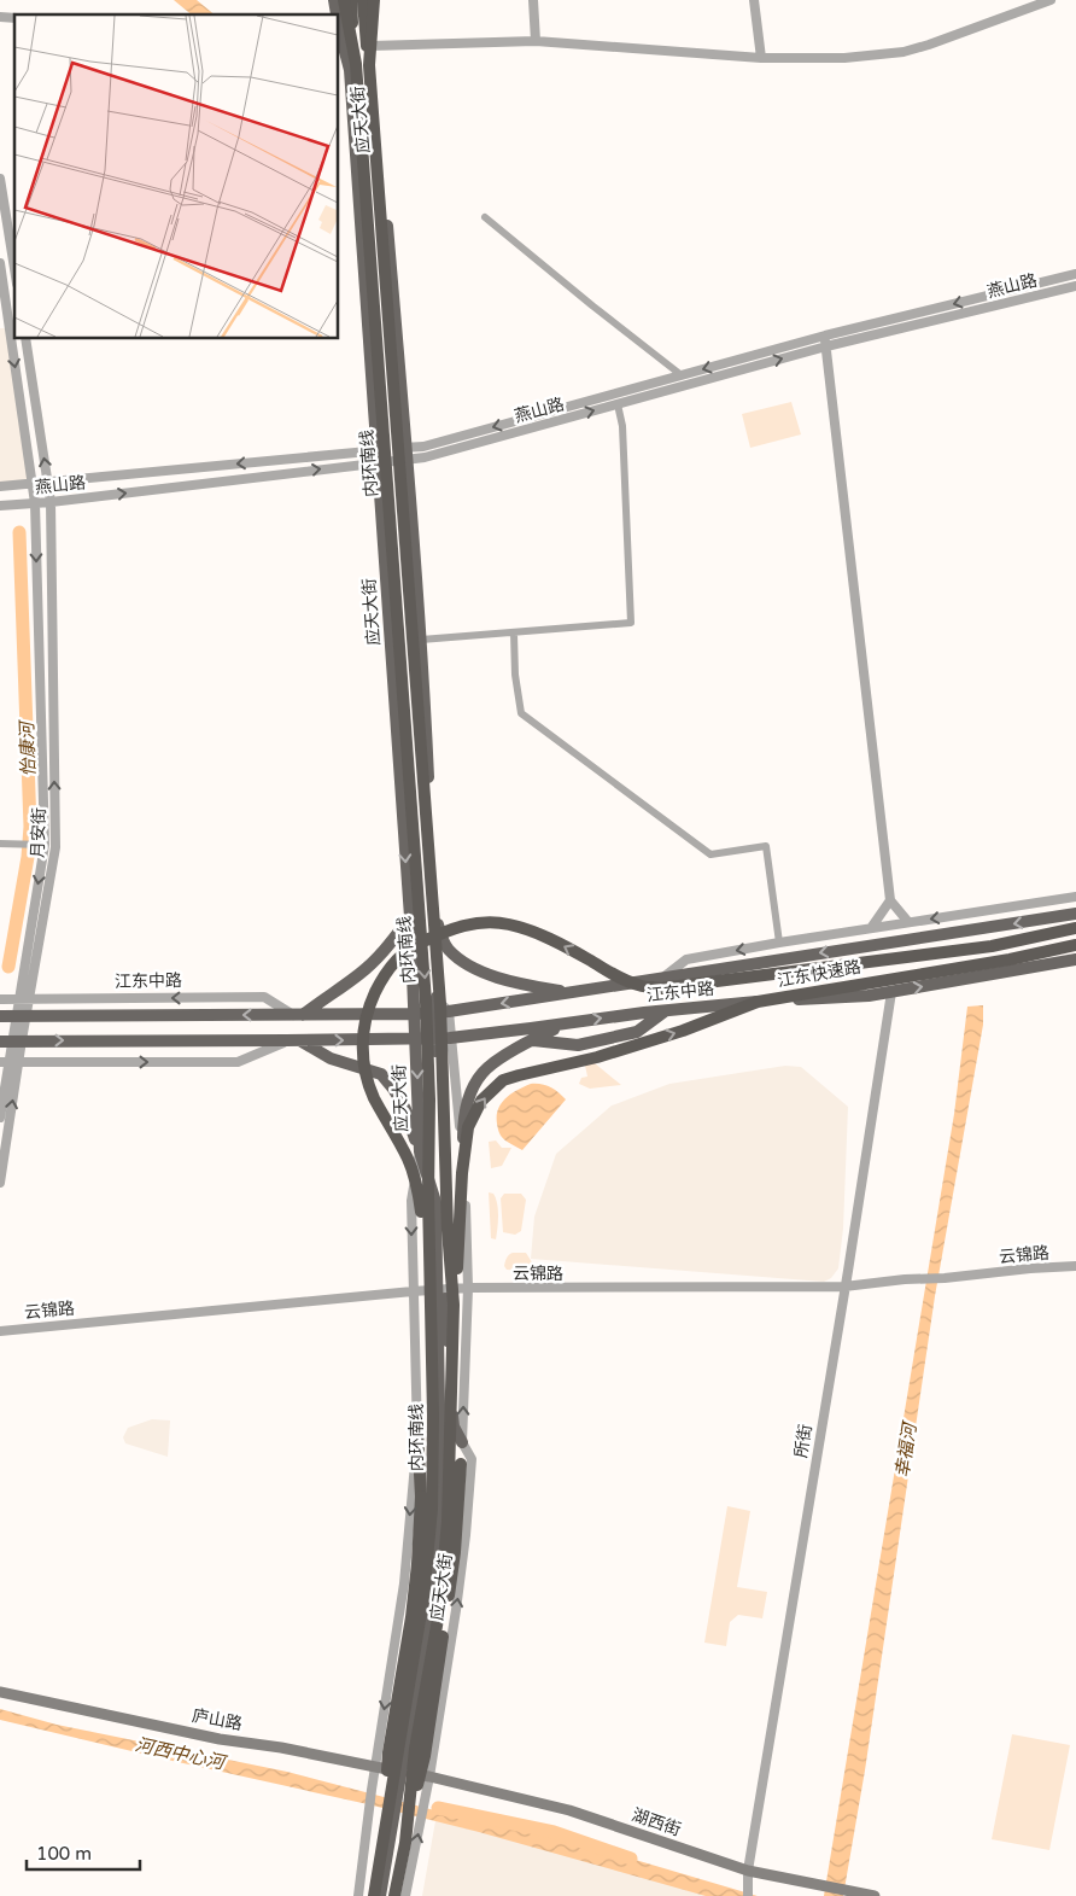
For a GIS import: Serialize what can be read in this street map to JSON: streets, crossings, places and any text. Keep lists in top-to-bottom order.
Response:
{
  "streets": {
    "highway": ["内环南线", "江东快速路"],
    "main road": [
      "应天大街",
      "江东中路",
      "庐山路",
      "湖西街"
    ],
    "street": [
      "燕山路",
      "月安街",
      "云锦路",
      "所街"
    ]
  },
  "crossings": [
    ["应天大街", "燕山路"],
    ["应天大街", "内环南线"],
    ["应天大街", "江东中路"],
    ["应天大街", "云锦路"],
    ["应天大街", "庐山路"],
    ["应天大街", "湖西街"],
    ["燕山路", "月安街"],
    ["内环南线", "江东快速路"],
    ["月安街", "江东中路"],
    ["江东快速路", "江东中路"],
    ["江东中路", "所街"],
    ["云锦路", "所街"],
    ["所街", "湖西街"],
    ["庐山路", "湖西街"]
  ],
  "water": ["怡康河", "幸福河", "河西中心河"],
  "scale_bar": "100 m"
}
